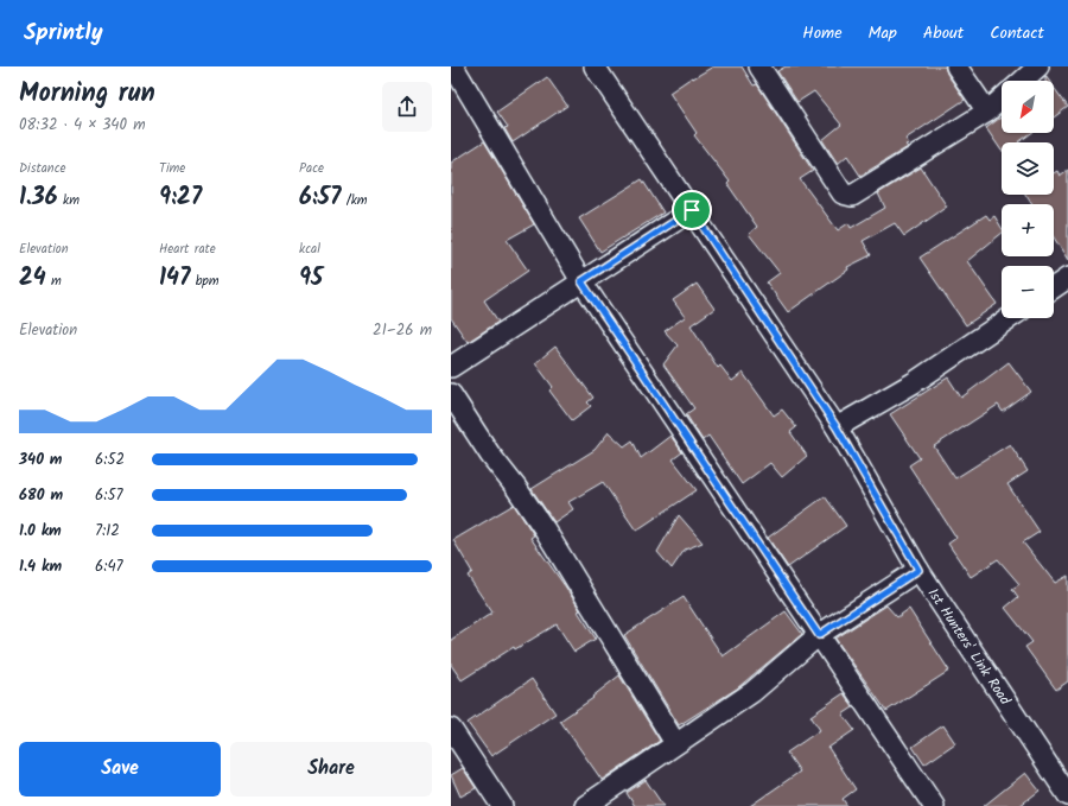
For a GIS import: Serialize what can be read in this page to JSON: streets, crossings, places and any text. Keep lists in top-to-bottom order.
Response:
{
  "streets": {
    "street": ["1st Hunters' Link Road"]
  },
  "north": "bottom left",
  "page": {
    "header": "Sprintly",
    "nav": [
      "Home",
      "Map",
      "About",
      "Contact"
    ],
    "heading": ["Morning run", "08:32 · 4 × 340 m"],
    "map_buttons": ["+", "−"],
    "stats": [
      ["Distance", "1.36 km"],
      ["Time", "9:27"],
      ["Pace", "6:57 /km"],
      ["Elevation", "24 m"],
      ["Heart rate", "147 bpm"],
      ["kcal", "95"]
    ],
    "chart": ["Elevation", "21–26 m"],
    "list": [
      {
        "name": "340 m",
        "note": "6:52"
      },
      {
        "name": "680 m",
        "note": "6:57"
      },
      {
        "name": "1.0 km",
        "note": "7:12"
      },
      {
        "name": "1.4 km",
        "note": "6:47"
      }
    ],
    "buttons": ["Save", "Share"]
  }
}
